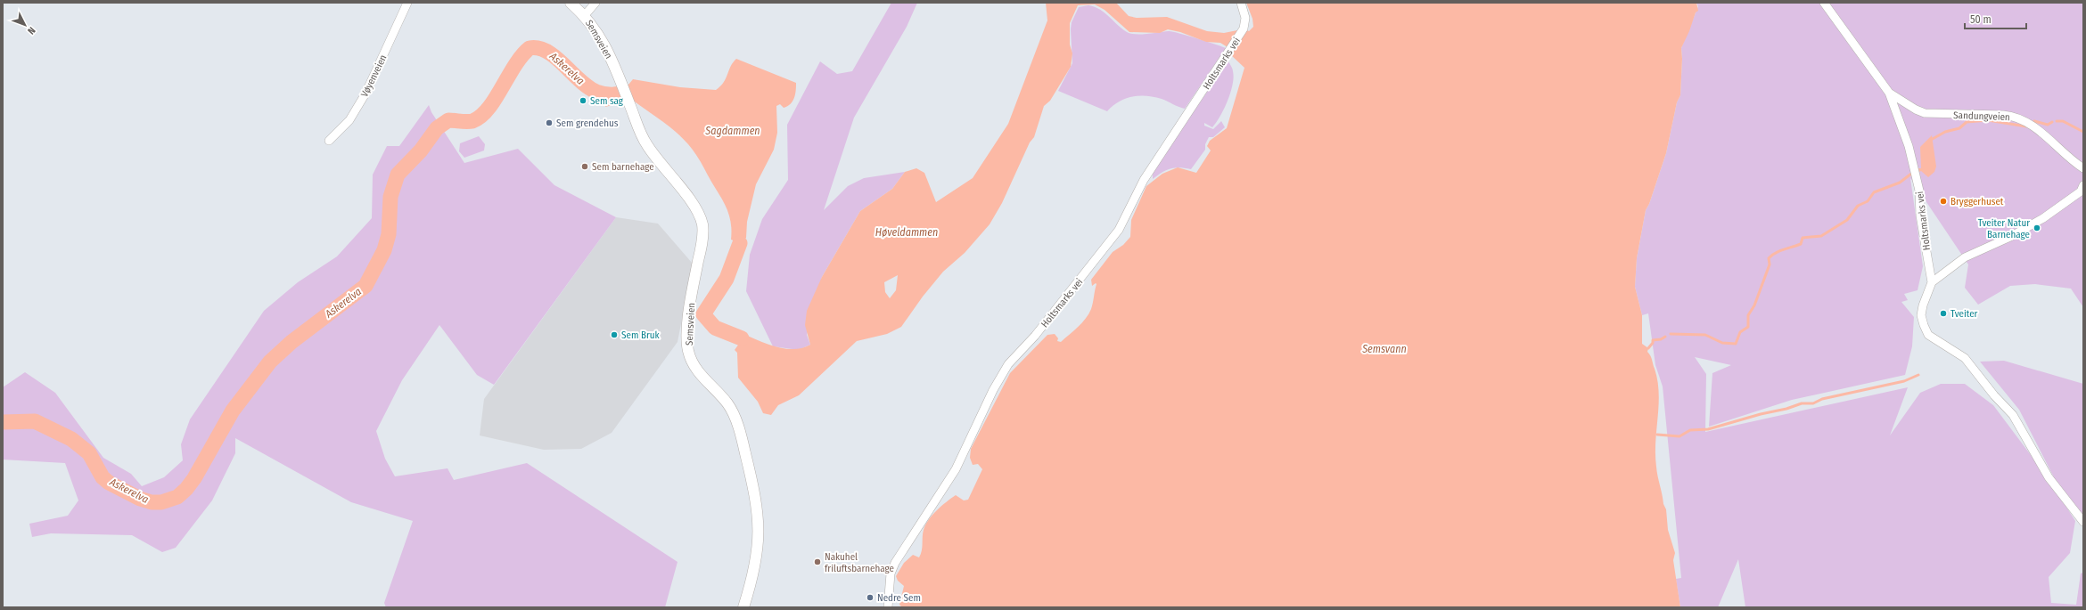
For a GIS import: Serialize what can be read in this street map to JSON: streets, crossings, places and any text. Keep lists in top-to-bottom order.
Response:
{
  "streets": {
    "main road": ["Semsveien"],
    "street": ["Holtsmarks vei", "Vøyenveien", "Sandungveien"]
  },
  "crossings": [
    ["Holtsmarks vei", "Sandungveien"]
  ],
  "water": [
    "Askerelva",
    "Sagdammen",
    "Høveldammen",
    "Semsvann"
  ],
  "places": [
    "Sem sag",
    "Sem grendehus",
    "Sem barnehage",
    "Bryggerhuset",
    "Tveiter Natur Barnehage",
    "Tveiter",
    "Sem Bruk",
    "Nakuhel friluftsbarnehage",
    "Nedre Sem"
  ],
  "scale_bar": "50 m",
  "north": "bottom right"
}
